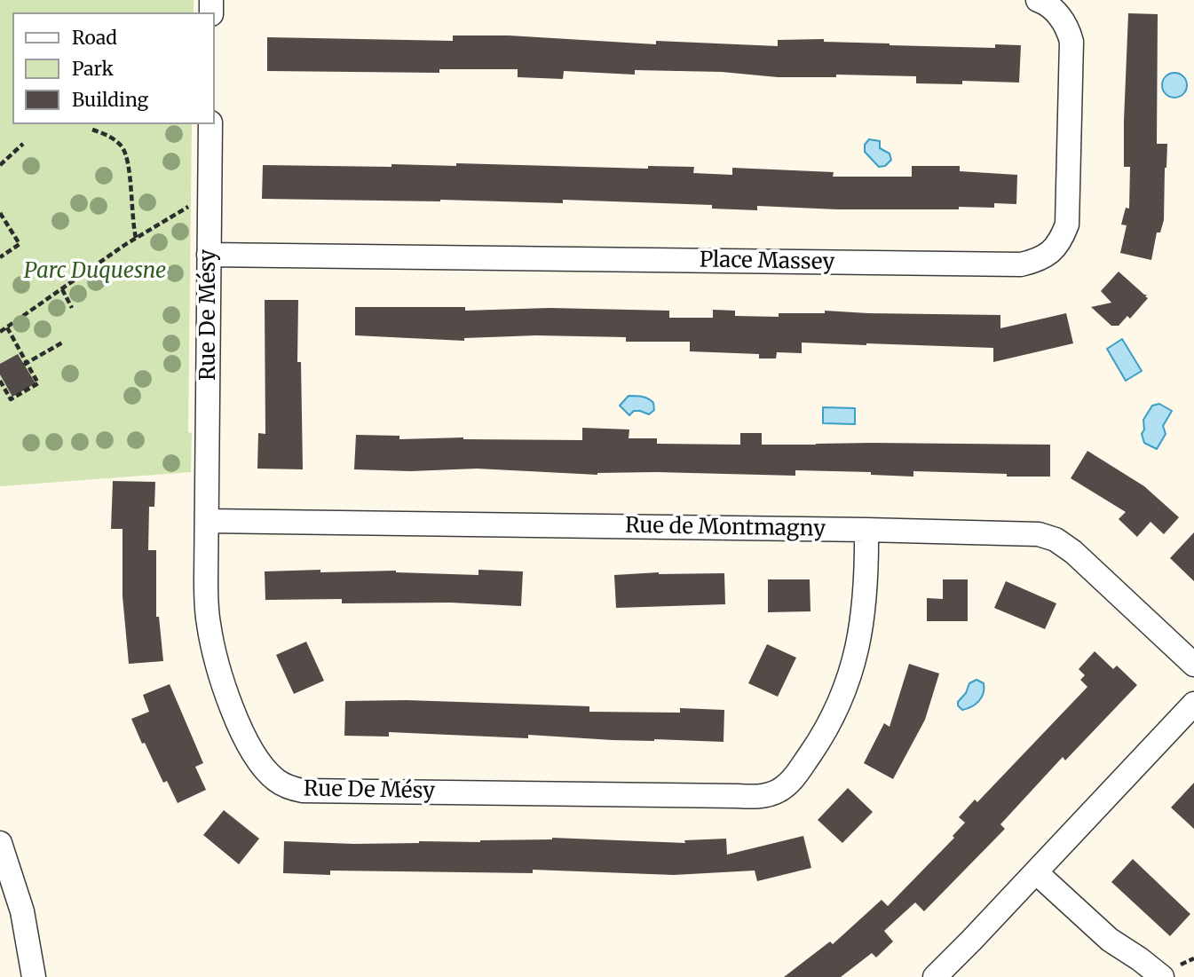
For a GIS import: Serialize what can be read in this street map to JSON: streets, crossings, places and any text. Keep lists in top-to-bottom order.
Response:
{
  "streets": {
    "street": ["Place Massey", "Rue De Mésy", "Rue de Montmagny"]
  },
  "crossings": [
    ["Place Massey", "Rue De Mésy"],
    ["Rue De Mésy", "Rue de Montmagny"]
  ],
  "parks": ["Parc Duquesne"],
  "legend": ["Road", "Park", "Building"]
}
